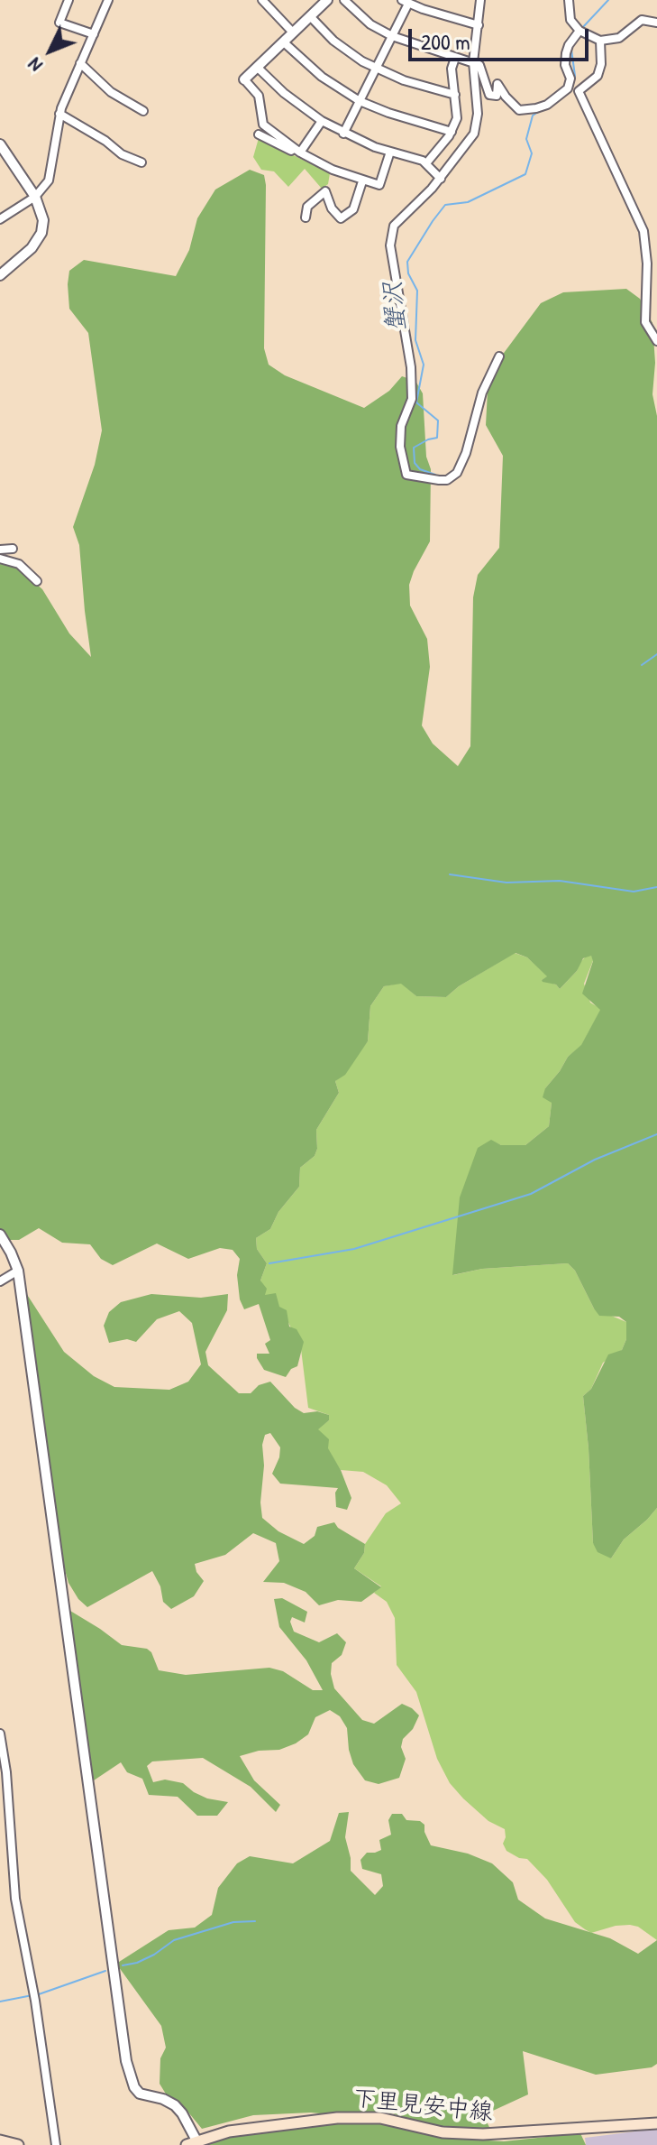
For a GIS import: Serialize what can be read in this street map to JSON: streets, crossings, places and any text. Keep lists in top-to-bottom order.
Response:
{
  "streets": {
    "main road": ["下里見安中線"]
  },
  "water": ["蟹沢"],
  "scale_bar": "200 m",
  "north": "bottom left"
}
